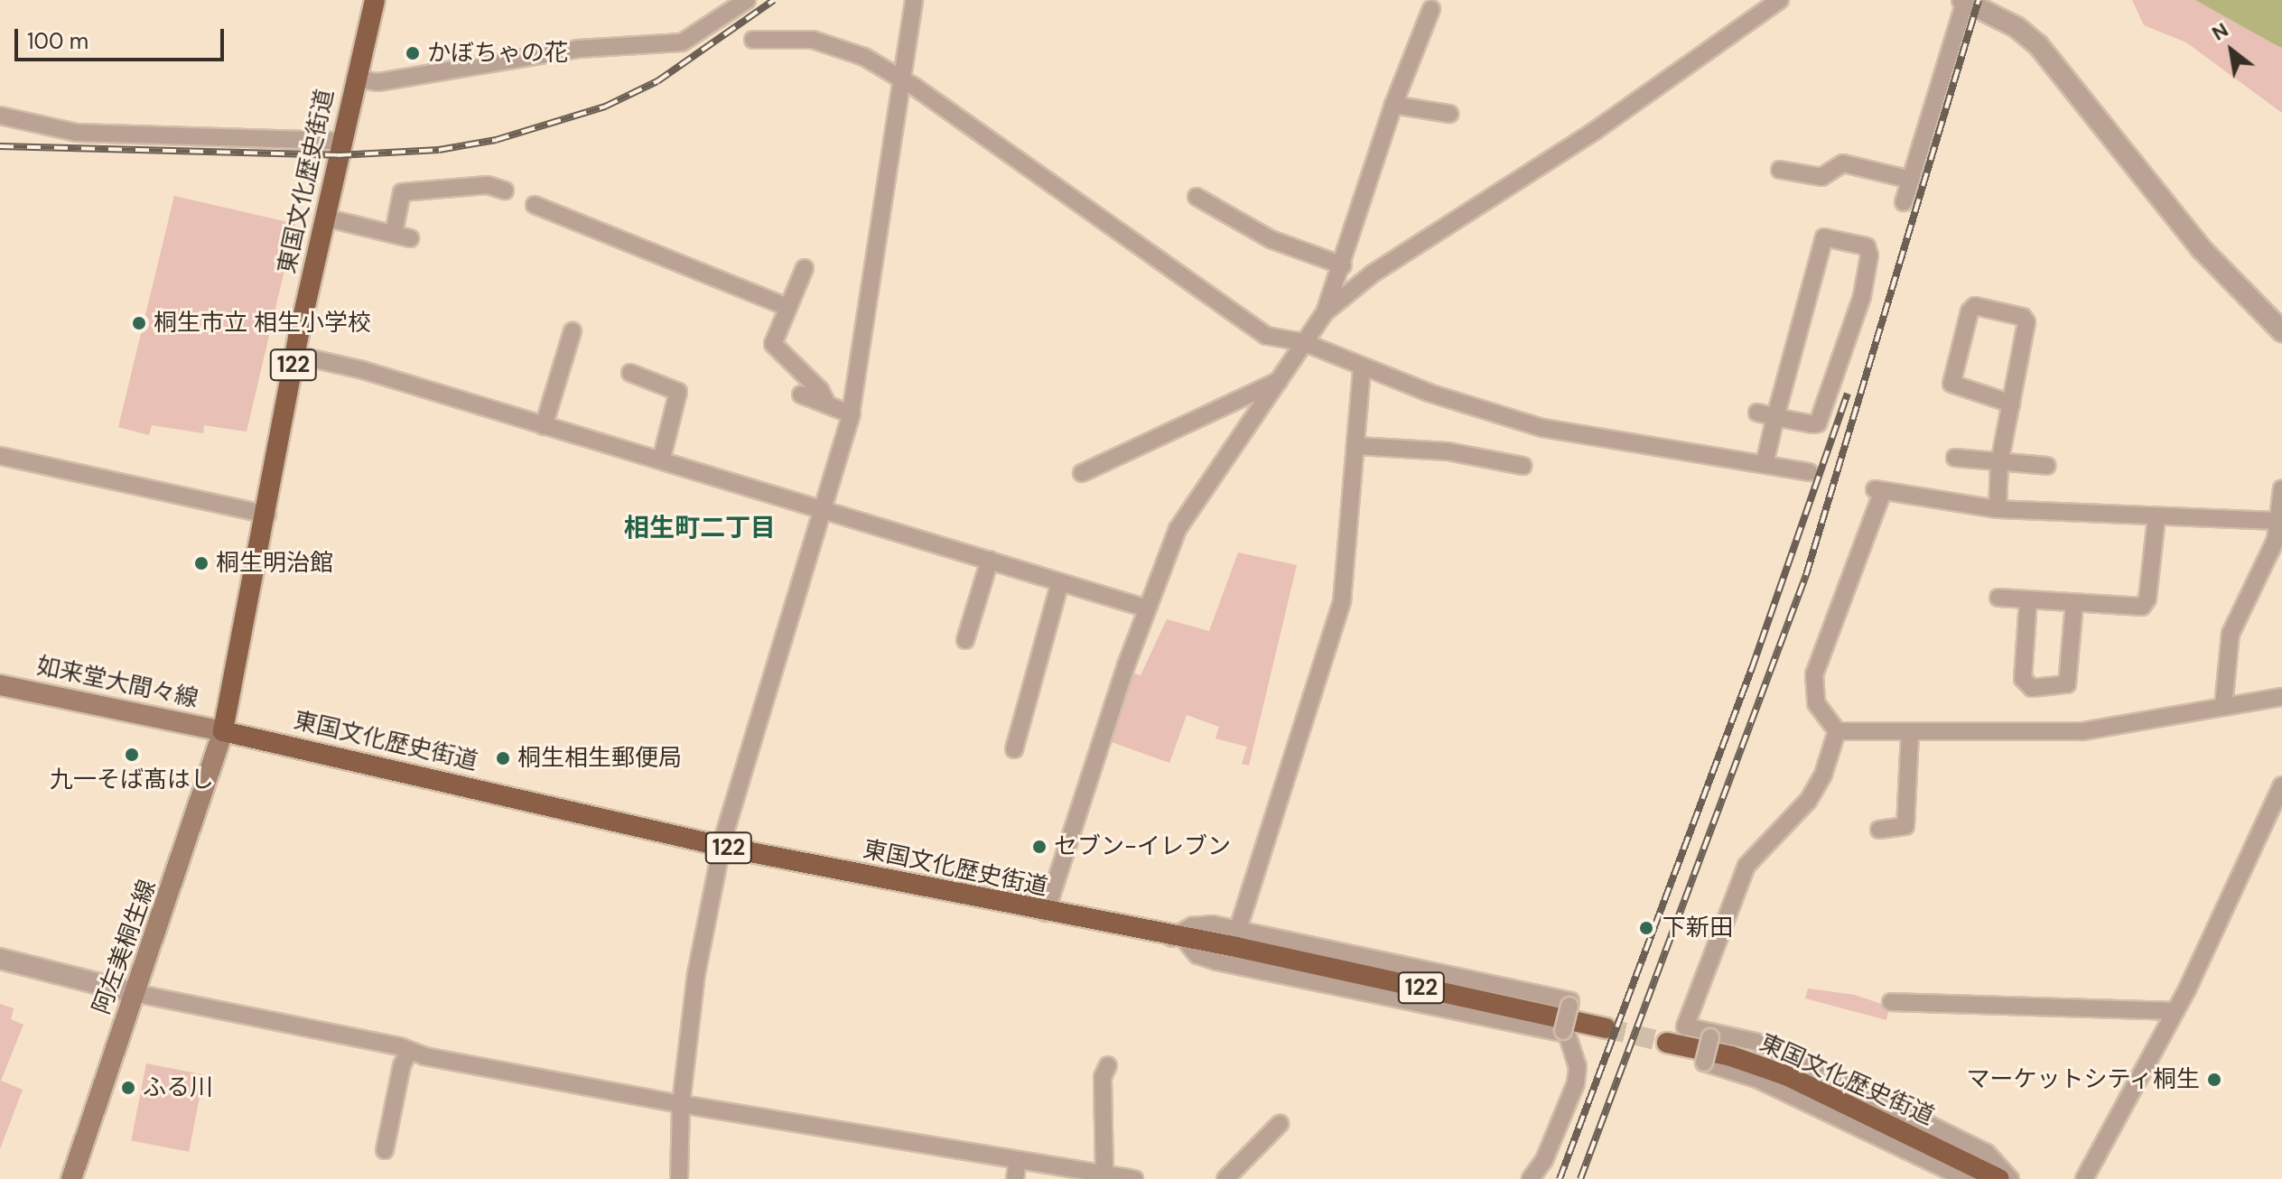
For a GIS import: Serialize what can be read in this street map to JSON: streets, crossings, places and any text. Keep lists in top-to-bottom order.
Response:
{
  "streets": {
    "highway": ["東国文化歴史街道", "122"],
    "main road": ["如来堂大間々線", "阿左美桐生線"]
  },
  "crossings": [
    ["東国文化歴史街道", "如来堂大間々線"],
    ["東国文化歴史街道", "阿左美桐生線"],
    ["如来堂大間々線", "阿左美桐生線"]
  ],
  "districts": ["相生町二丁目"],
  "places": [
    "かぼちゃの花",
    "桐生市立 相生小学校",
    "桐生明治館",
    "九一そば髙はし",
    "桐生相生郵便局",
    "セブン-イレブン",
    "下新田",
    "マーケットシティ桐生",
    "ふる川"
  ],
  "scale_bar": "100 m",
  "north": "top left"
}
